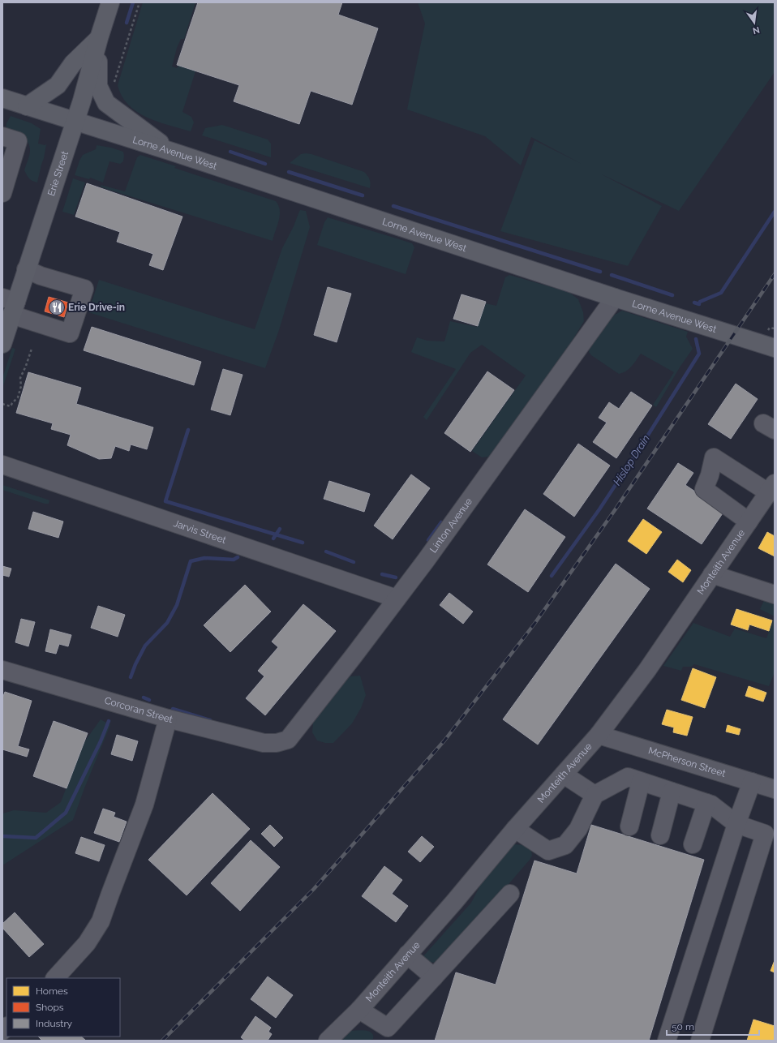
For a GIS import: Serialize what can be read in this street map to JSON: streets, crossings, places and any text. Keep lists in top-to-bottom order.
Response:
{
  "streets": {
    "main road": ["Lorne Avenue West", "Erie Street"],
    "street": [
      "Linton Avenue",
      "Jarvis Street",
      "Monteith Avenue",
      "Corcoran Street",
      "McPherson Street"
    ]
  },
  "crossings": [
    ["Lorne Avenue West", "Erie Street"],
    ["Lorne Avenue West", "Linton Avenue"],
    ["Linton Avenue", "Jarvis Street"],
    ["Linton Avenue", "Corcoran Street"],
    ["Monteith Avenue", "McPherson Street"]
  ],
  "water": ["Hislop Drain"],
  "places": {
    "restaurant": ["Erie Drive-in"]
  },
  "legend": ["Homes", "Shops", "Industry"],
  "scale_bar": "50 m",
  "north": "bottom"
}
